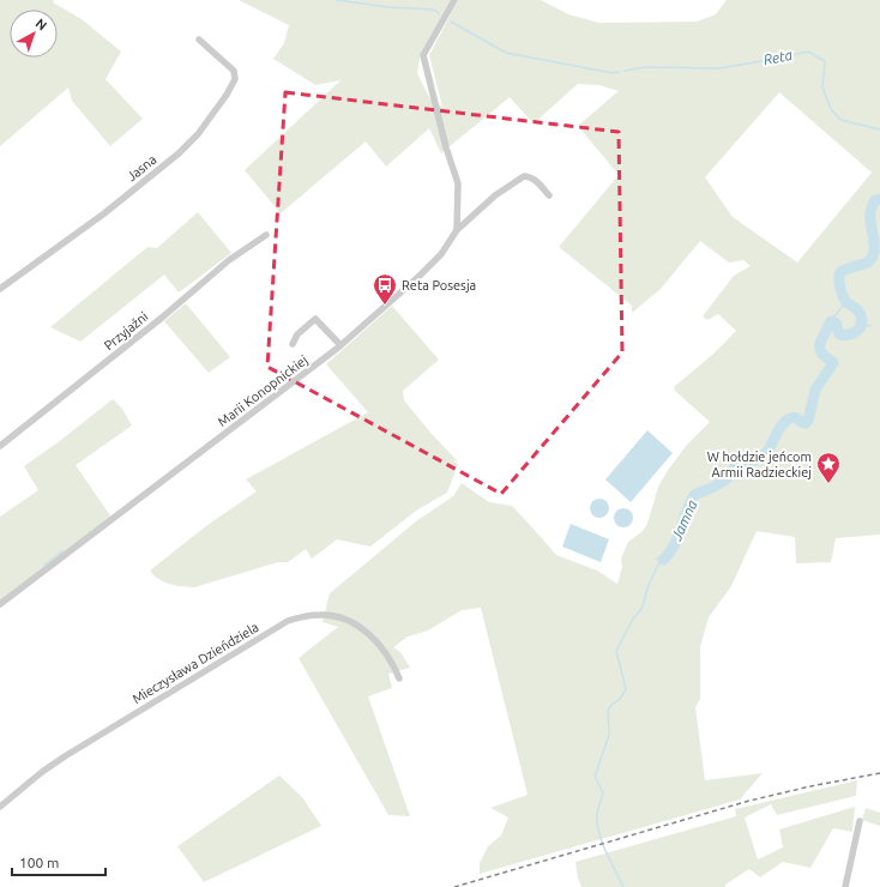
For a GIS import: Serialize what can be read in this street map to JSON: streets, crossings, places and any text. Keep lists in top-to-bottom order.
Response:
{
  "streets": {
    "street": [
      "Jasna",
      "Przyjaźni",
      "Marii Konopnickiej",
      "Mieczysława Dzieńdziela"
    ]
  },
  "water": ["Reta", "Jamna"],
  "places": {
    "bus stop": ["Reta Posesja"],
    "place": ["W hołdzie jeńcom Armii Radzieckiej"]
  },
  "scale_bar": "100 m",
  "north": "top right"
}
